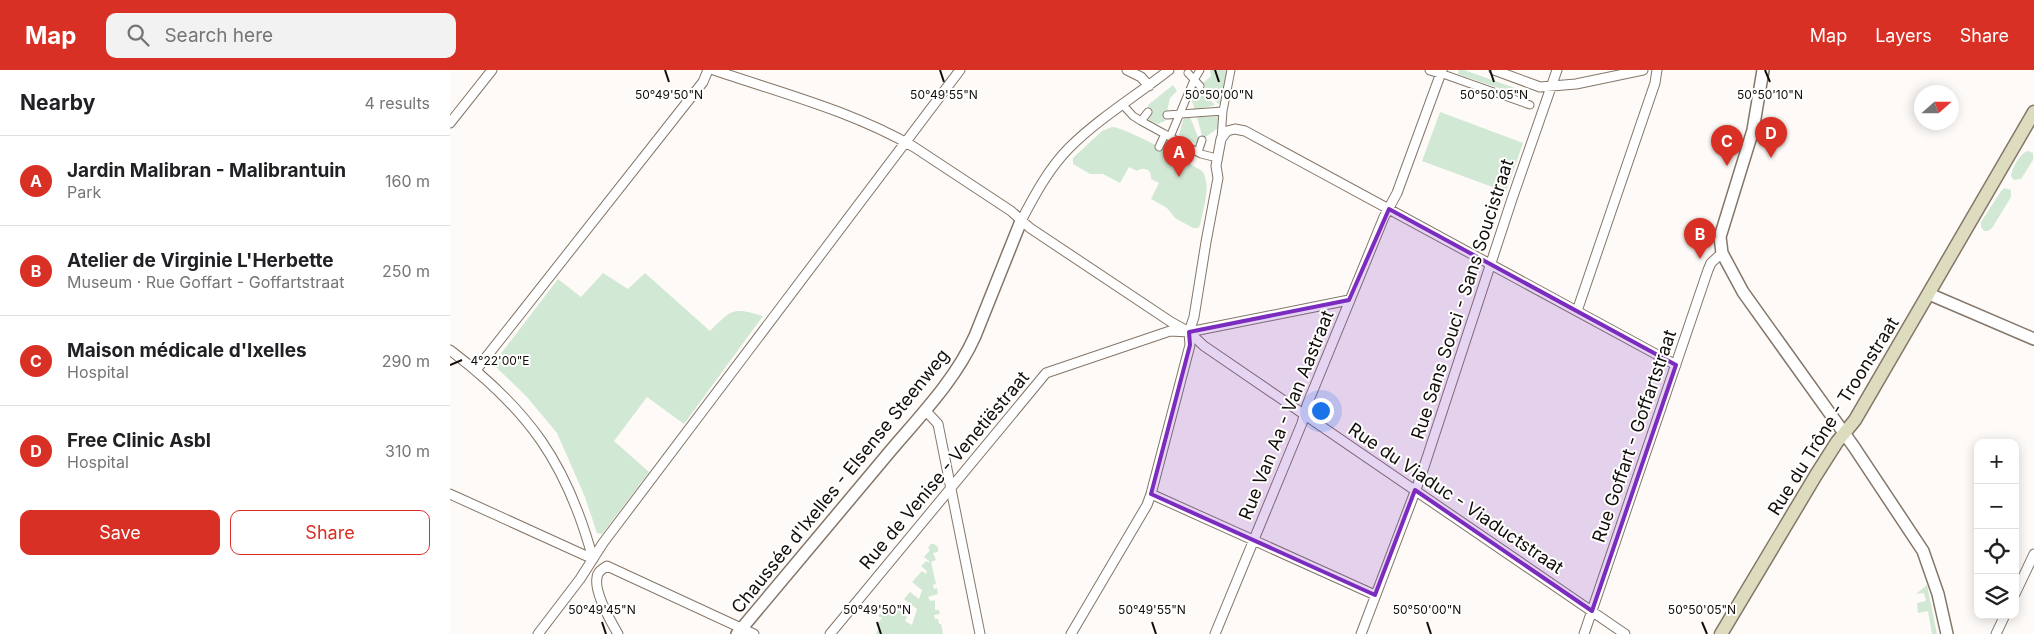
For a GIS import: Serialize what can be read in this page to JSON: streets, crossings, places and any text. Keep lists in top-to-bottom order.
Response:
{
  "streets": {
    "main road": ["Rue du Trône - Troonstraat"],
    "street": [
      "Rue Sans Souci - Sans Soucistraat",
      "Rue Van Aa - Van Aastraat",
      "Rue Goffart - Goffartstraat",
      "Rue de Venise - Venetiëstraat",
      "Chaussée d'Ixelles - Elsense Steenweg",
      "Rue du Viaduc - Viaductstraat"
    ]
  },
  "crossings": [
    ["Rue Sans Souci - Sans Soucistraat", "Rue du Viaduc - Viaductstraat"],
    ["Rue Van Aa - Van Aastraat", "Rue de Venise - Venetiëstraat"],
    ["Rue Van Aa - Van Aastraat", "Rue du Viaduc - Viaductstraat"],
    ["Rue Goffart - Goffartstraat", "Rue du Viaduc - Viaductstraat"],
    ["Rue de Venise - Venetiëstraat", "Rue du Viaduc - Viaductstraat"],
    ["Chaussée d'Ixelles - Elsense Steenweg", "Rue du Viaduc - Viaductstraat"]
  ],
  "north": "right",
  "page": {
    "header": "Map",
    "search": "Search here",
    "nav": ["Map", "Layers", "Share"],
    "heading": ["Nearby", "4 results"],
    "pins": [
      "D",
      "C",
      "A",
      "B"
    ],
    "list": [
      {
        "mark": "A",
        "name": "Jardin Malibran - Malibrantuin",
        "note": "Park",
        "value": "160 m"
      },
      {
        "mark": "B",
        "name": "Atelier de Virginie L'Herbette",
        "note": "Museum · Rue Goffart - Goffartstraat",
        "value": "250 m"
      },
      {
        "mark": "C",
        "name": "Maison médicale d'Ixelles",
        "note": "Hospital",
        "value": "290 m"
      },
      {
        "mark": "D",
        "name": "Free Clinic Asbl",
        "note": "Hospital",
        "value": "310 m"
      }
    ],
    "map_buttons": ["+", "−"],
    "buttons": ["Save", "Share"]
  },
  "coordinates": [
    "50°49'50\"N",
    "50°49'55\"N",
    "50°50'10\"N",
    "50°50'00\"N",
    "50°50'05\"N",
    "4°22'00\"E",
    "50°49'45\"N"
  ]
}
